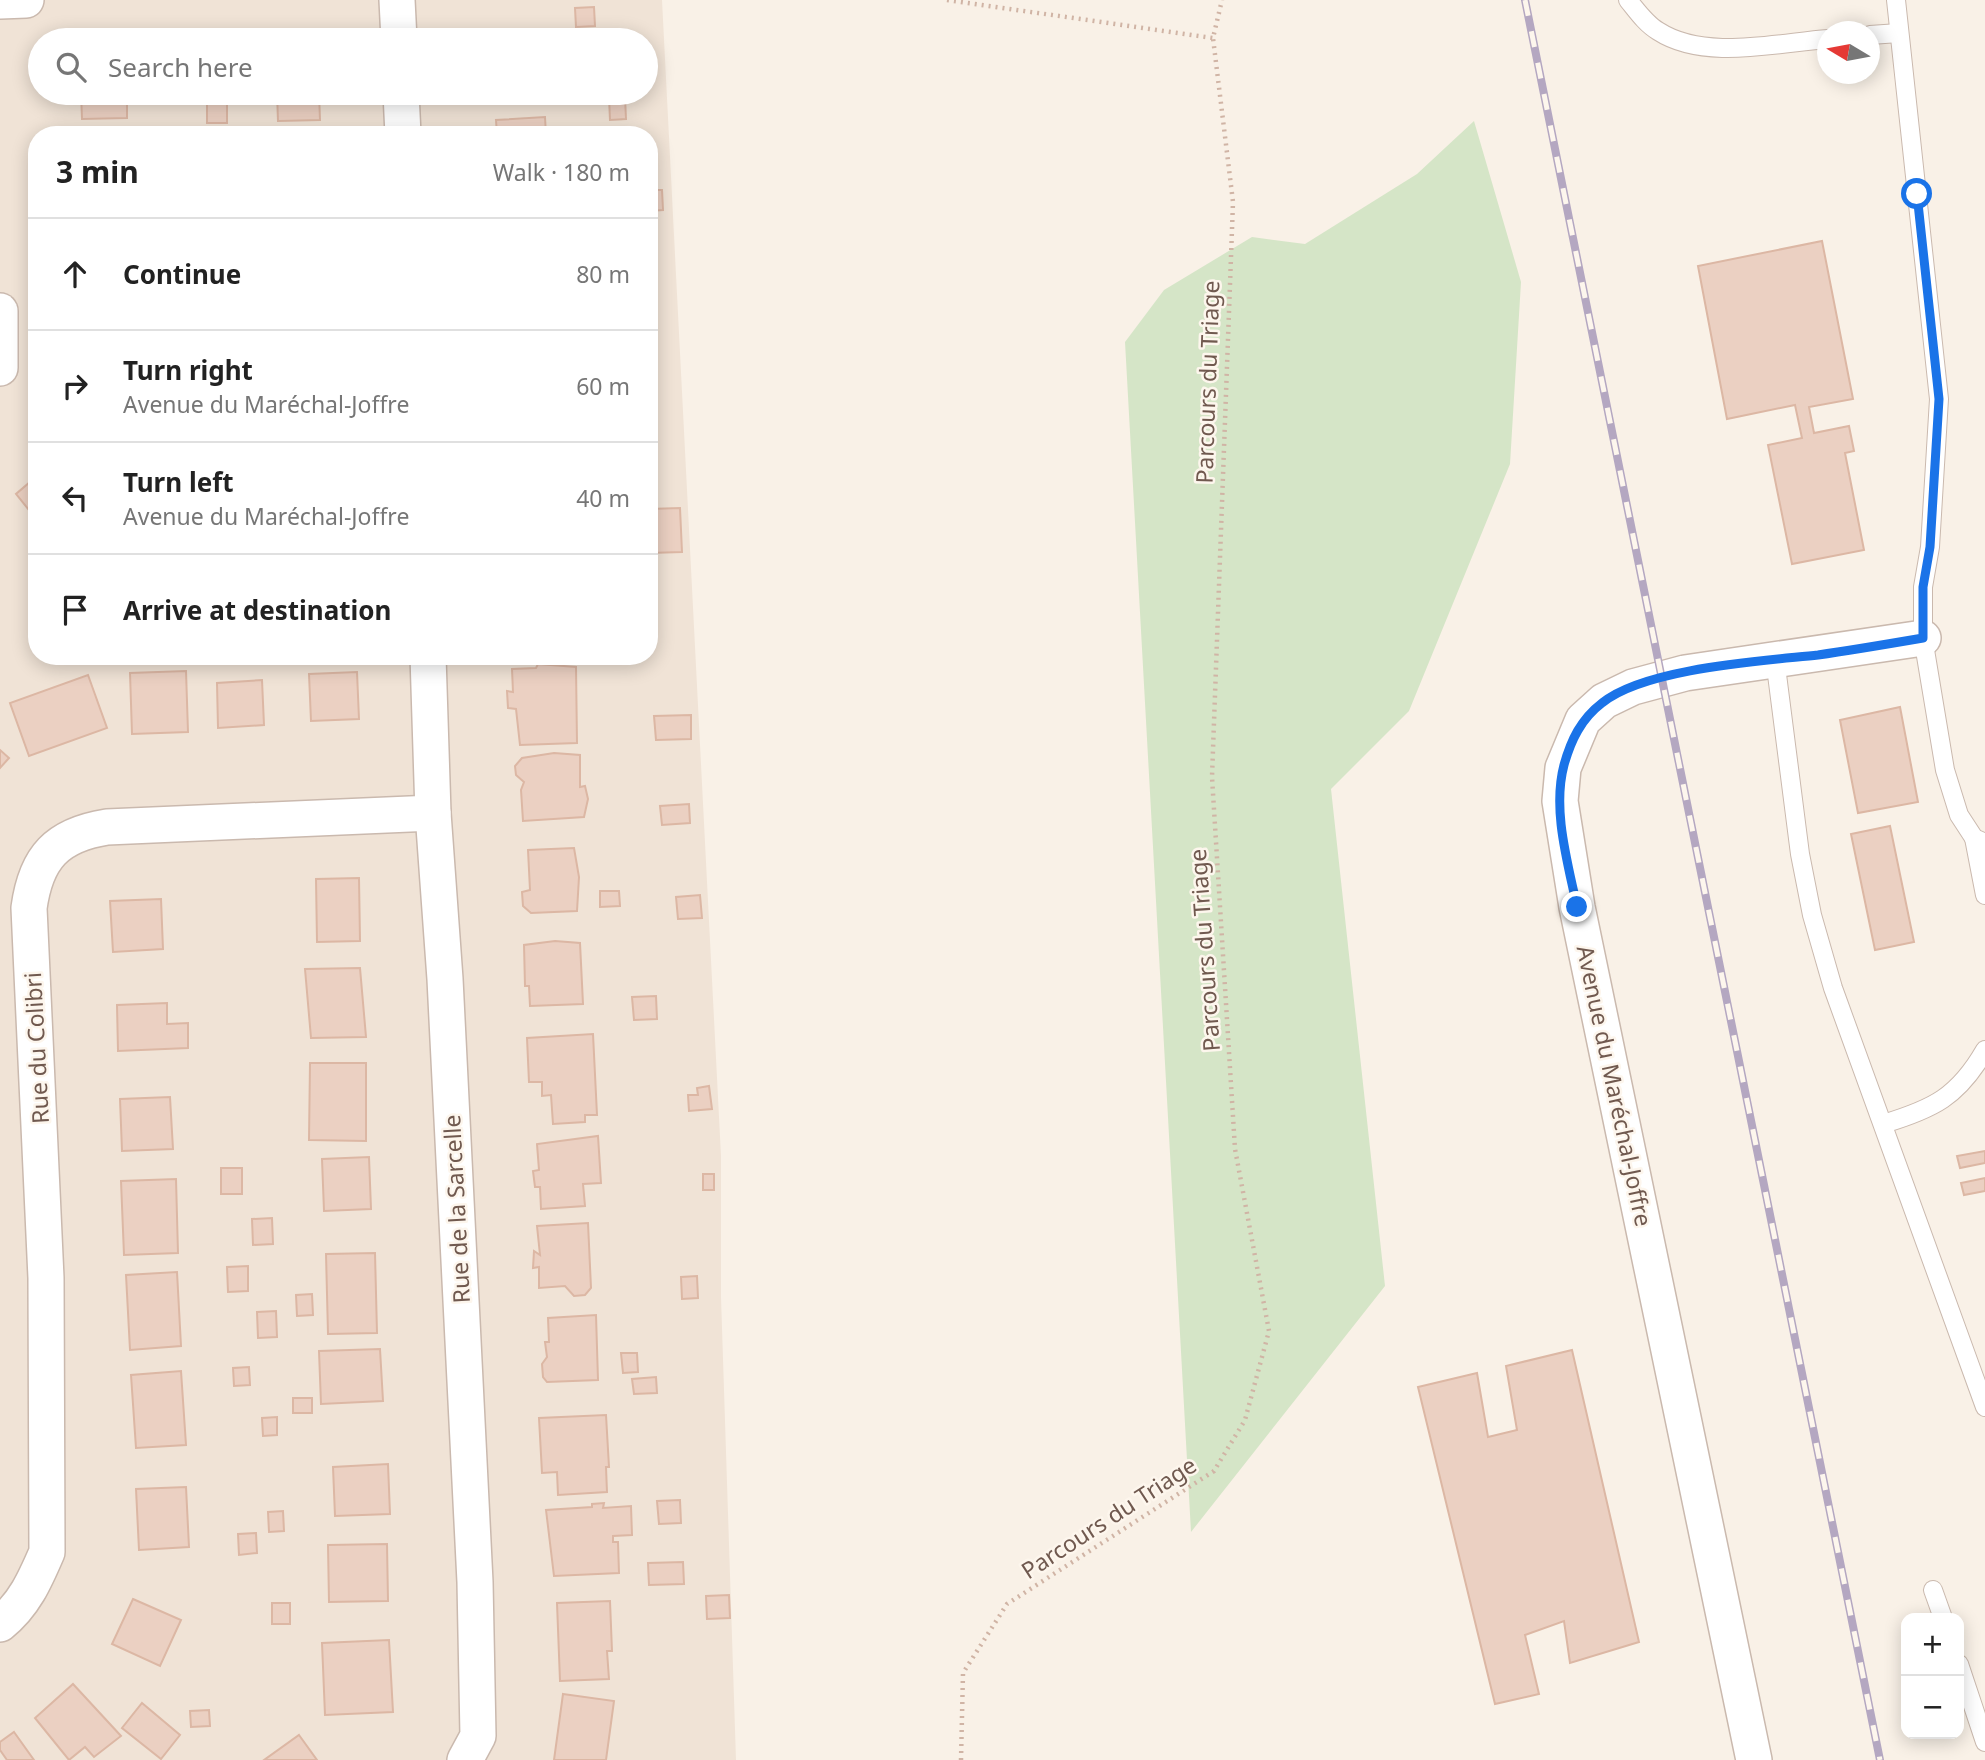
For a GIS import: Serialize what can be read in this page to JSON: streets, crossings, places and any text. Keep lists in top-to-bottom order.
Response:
{
  "streets": {
    "street": ["Rue du Colibri", "Avenue du Maréchal-Joffre", "Rue de la Sarcelle"],
    "path": ["Parcours du Triage"]
  },
  "crossings": [
    ["Rue du Colibri", "Rue de la Sarcelle"]
  ],
  "north": "left",
  "page": {
    "search": "Search here",
    "heading": ["3 min", "Walk · 180 m"],
    "list": [
      ["Continue", "80 m"],
      ["Turn right", "Avenue du Maréchal-Joffre", "60 m"],
      ["Turn left", "Avenue du Maréchal-Joffre", "40 m"],
      "Arrive at destination"
    ],
    "map_buttons": ["+", "−"]
  }
}
